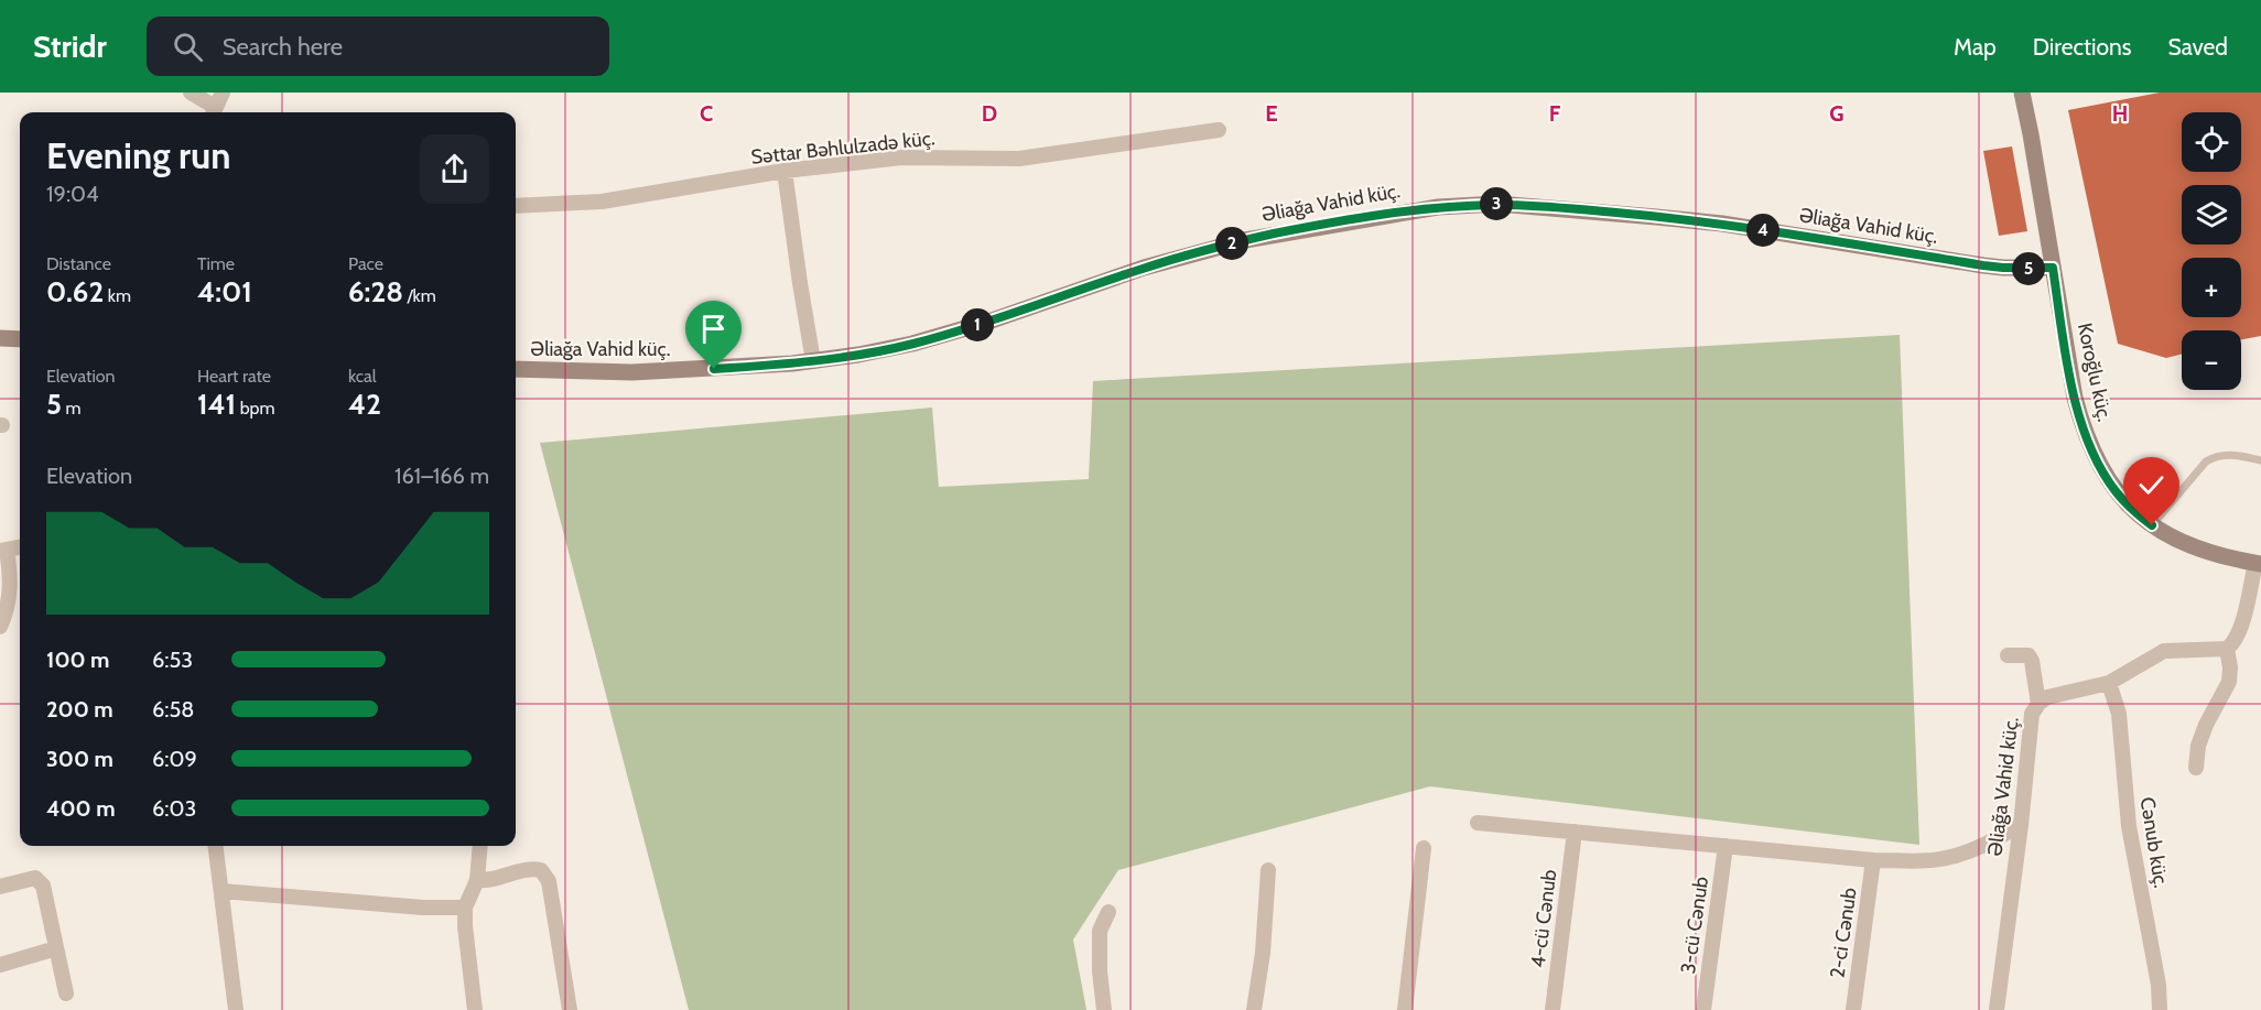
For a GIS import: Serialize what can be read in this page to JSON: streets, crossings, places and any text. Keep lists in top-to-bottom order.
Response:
{
  "streets": {
    "street": [
      "Səttar Bəhlulzadə küç.",
      "Əliağa Vahid küç.",
      "Koroğlu küç.",
      "Cənub küç.",
      "4-cü Cənub",
      "3-cü Cənub",
      "2-ci Cənub"
    ]
  },
  "crossings": [
    ["Əliağa Vahid küç.", "Koroğlu küç."],
    ["Əliağa Vahid küç.", "Cənub küç."]
  ],
  "page": {
    "header": "Stridr",
    "search": "Search here",
    "nav": ["Map", "Directions", "Saved"],
    "map_buttons": ["+", "−"],
    "heading": ["Evening run", "19:04"],
    "pins": [
      "3",
      "4",
      "2",
      "5",
      "1"
    ],
    "stats": [
      ["Distance", "0.62 km"],
      ["Time", "4:01"],
      ["Pace", "6:28 /km"],
      ["Elevation", "5 m"],
      ["Heart rate", "141 bpm"],
      ["kcal", "42"]
    ],
    "chart": ["Elevation", "161–166 m"],
    "list": [
      {
        "name": "100 m",
        "note": "6:53"
      },
      {
        "name": "200 m",
        "note": "6:58"
      },
      {
        "name": "300 m",
        "note": "6:09"
      },
      {
        "name": "400 m",
        "note": "6:03"
      }
    ]
  },
  "grid": {
    "columns": [
      "C",
      "D",
      "E",
      "F",
      "G",
      "H"
    ]
  }
}
